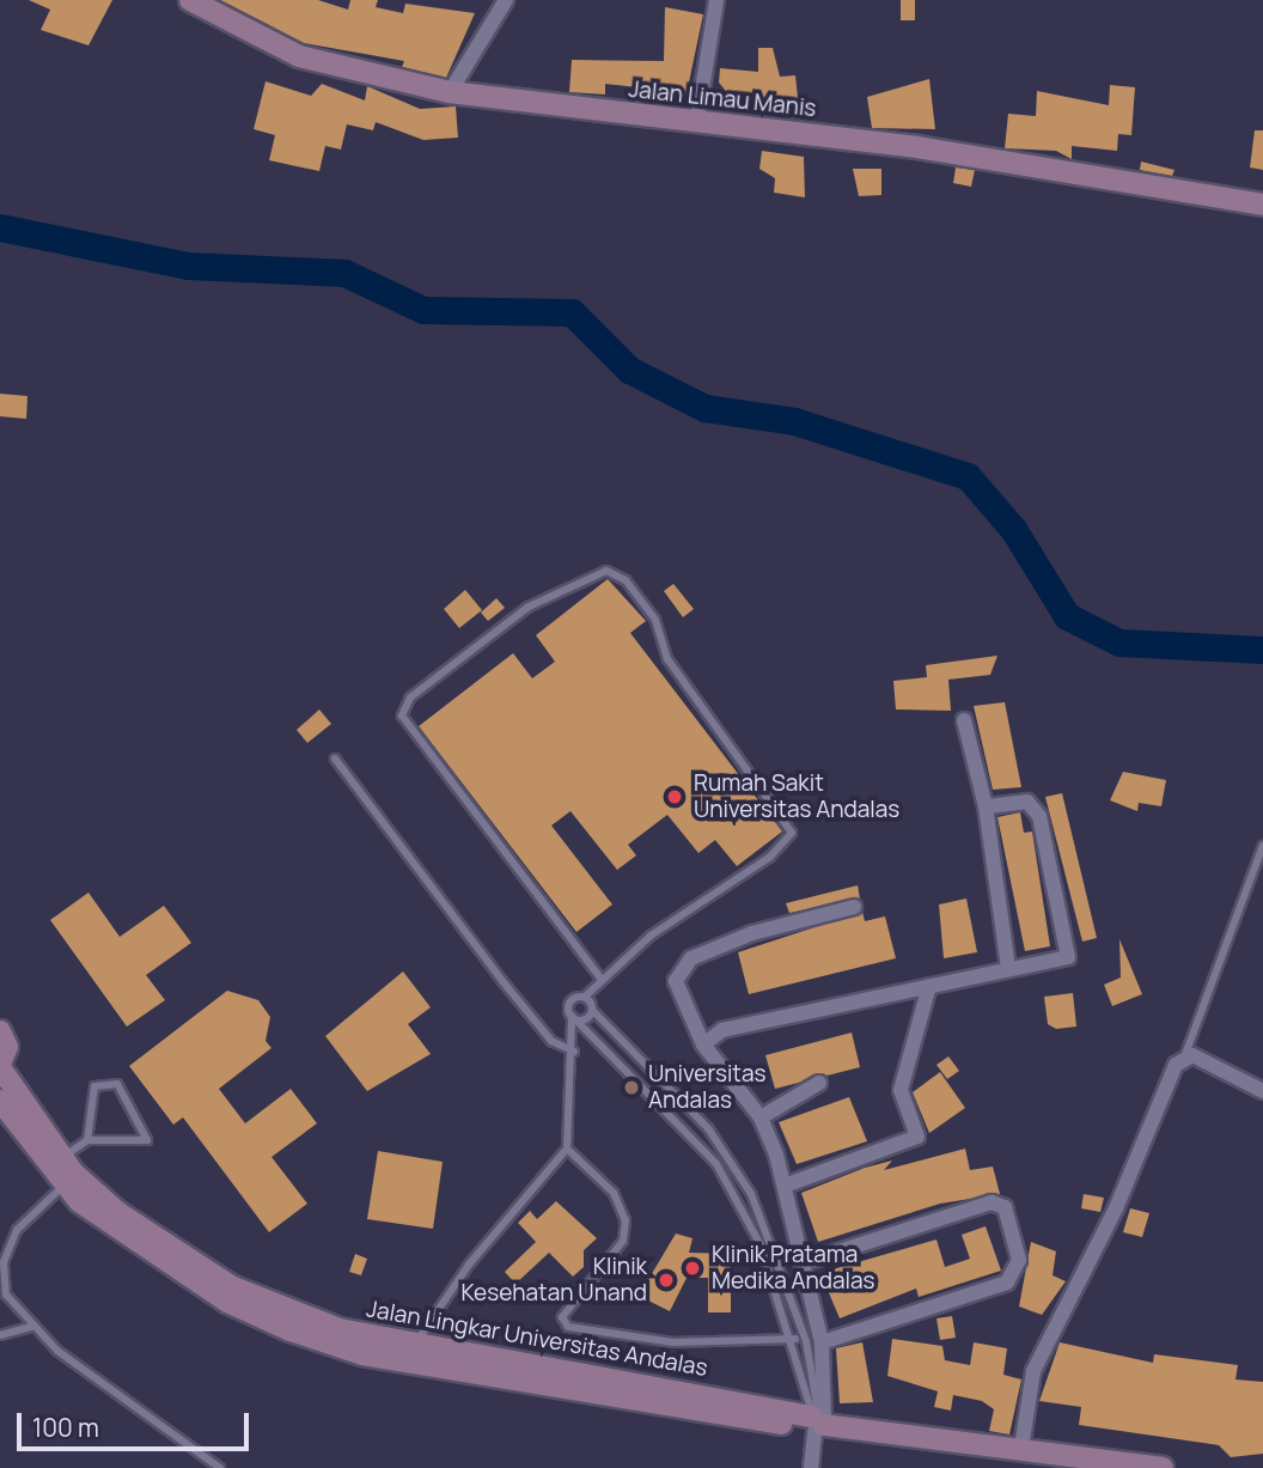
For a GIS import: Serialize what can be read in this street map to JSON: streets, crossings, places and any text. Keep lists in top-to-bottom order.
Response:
{
  "streets": {
    "street": ["Jalan Limau Manis", "Jalan Lingkar Universitas Andalas"]
  },
  "places": [
    "Rumah Sakit Universitas Andalas",
    "Universitas Andalas",
    "Klinik Pratama Medika Andalas",
    "Klinik Kesehatan Unand"
  ],
  "scale_bar": "100 m"
}
